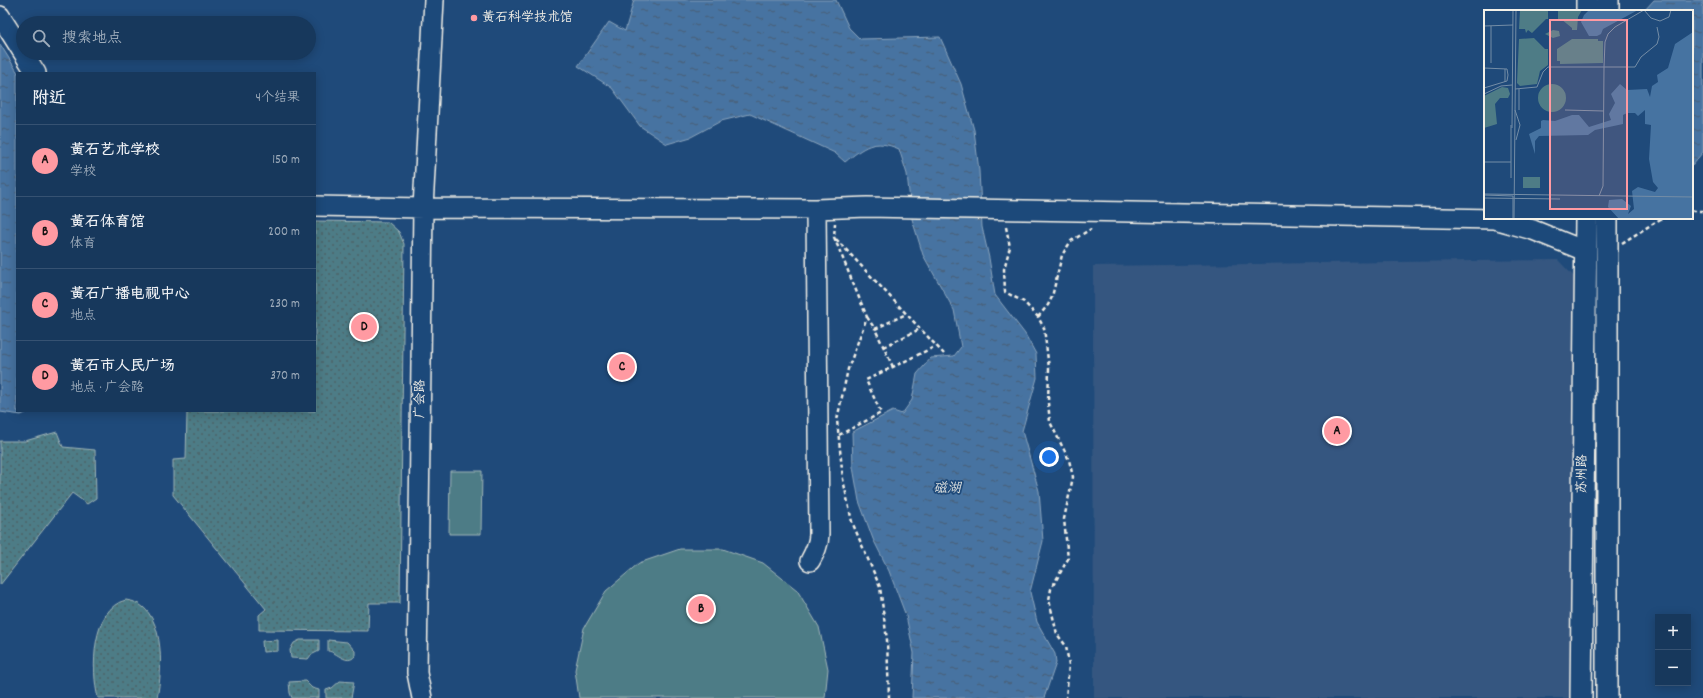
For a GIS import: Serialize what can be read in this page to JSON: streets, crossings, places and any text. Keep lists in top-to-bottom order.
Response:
{
  "streets": {
    "main road": ["苏州路"],
    "street": ["广会路"]
  },
  "water": ["磁湖"],
  "places": ["黄石科学技术馆"],
  "page": {
    "search": "搜索地点",
    "heading": ["附近", "4个结果"],
    "list": [
      {
        "mark": "A",
        "name": "黄石艺术学校",
        "note": "学校",
        "value": "150 m"
      },
      {
        "mark": "B",
        "name": "黄石体育馆",
        "note": "体育",
        "value": "200 m"
      },
      {
        "mark": "C",
        "name": "黄石广播电视中心",
        "note": "地点",
        "value": "230 m"
      },
      {
        "mark": "D",
        "name": "黄石市人民广场",
        "note": "地点 · 广会路",
        "value": "370 m"
      }
    ],
    "pins": [
      "D",
      "C",
      "A",
      "B"
    ],
    "map_buttons": ["+", "−"]
  }
}
